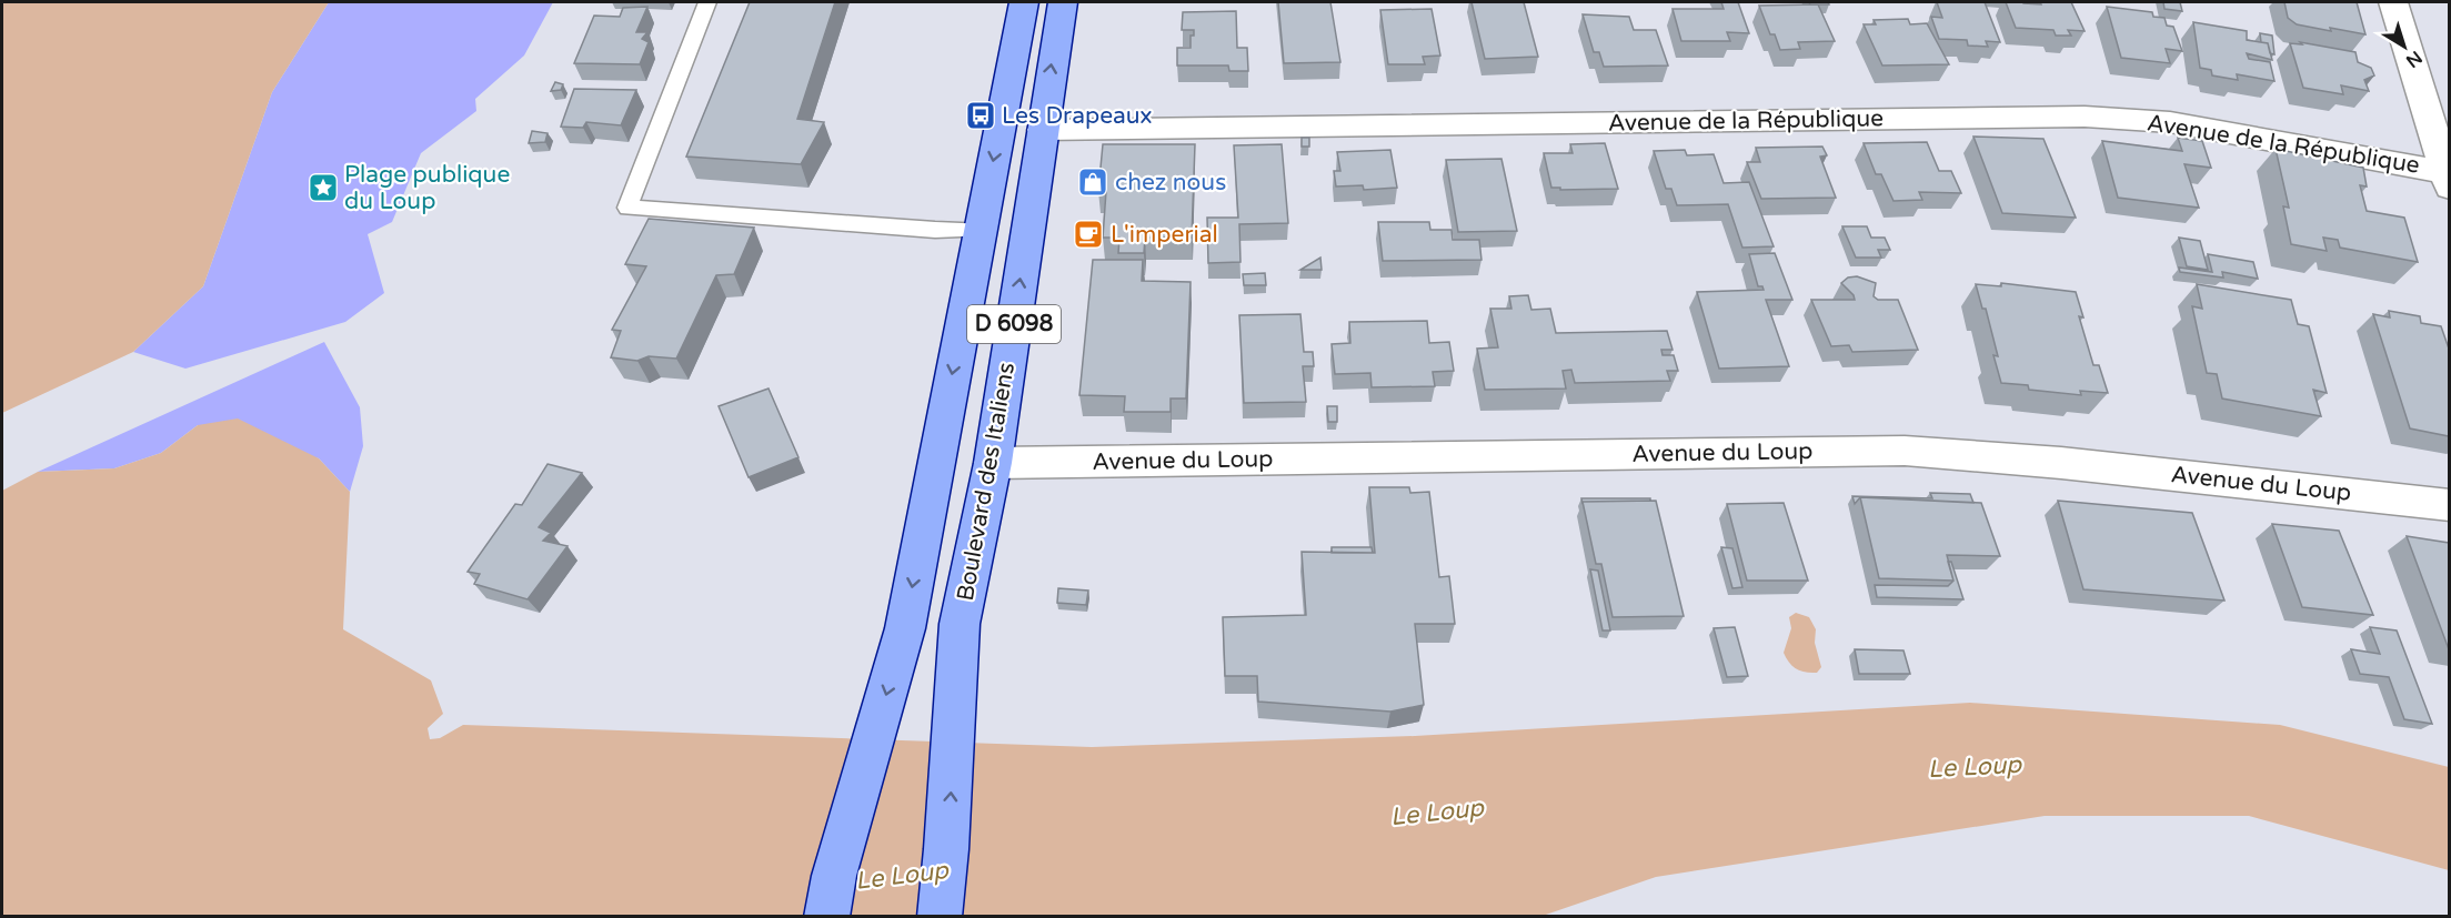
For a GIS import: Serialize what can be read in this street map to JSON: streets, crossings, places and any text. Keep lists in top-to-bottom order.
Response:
{
  "streets": {
    "main road": ["D 6098", "Boulevard des Italiens"],
    "street": ["Avenue de la République", "Avenue du Loup"]
  },
  "crossings": [
    ["Avenue de la République", "Boulevard des Italiens"],
    ["Avenue du Loup", "Boulevard des Italiens"]
  ],
  "water": ["Le Loup"],
  "places": {
    "bus stop": ["Les Drapeaux"],
    "shop": ["chez nous"],
    "place": ["Plage publique du Loup"],
    "cafe": ["L'imperial"]
  },
  "north": "bottom right"
}
